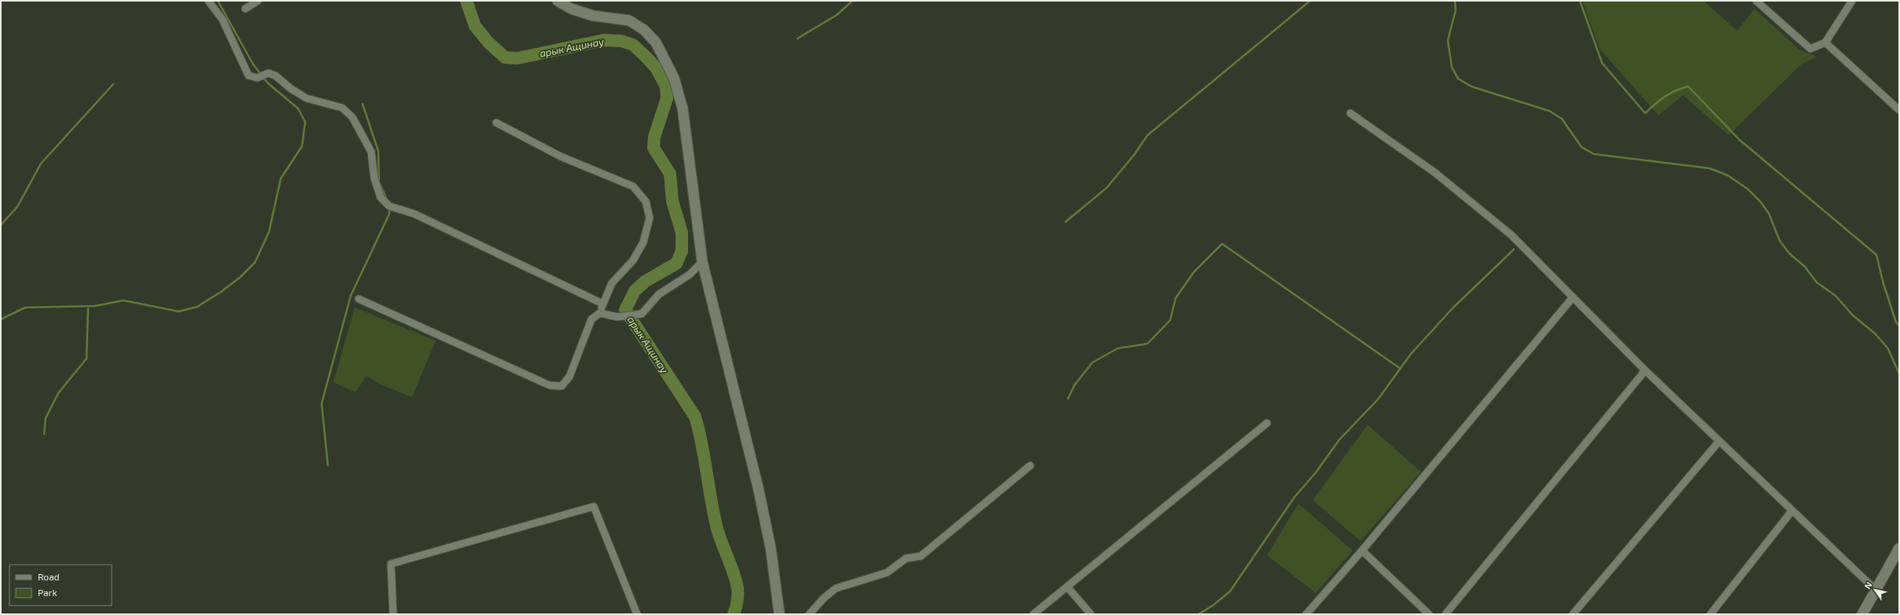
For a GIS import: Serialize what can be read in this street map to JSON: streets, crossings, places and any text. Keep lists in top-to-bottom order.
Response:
{
  "water": ["арык Ащинау"],
  "legend": ["Road", "Park"],
  "north": "top left"
}
